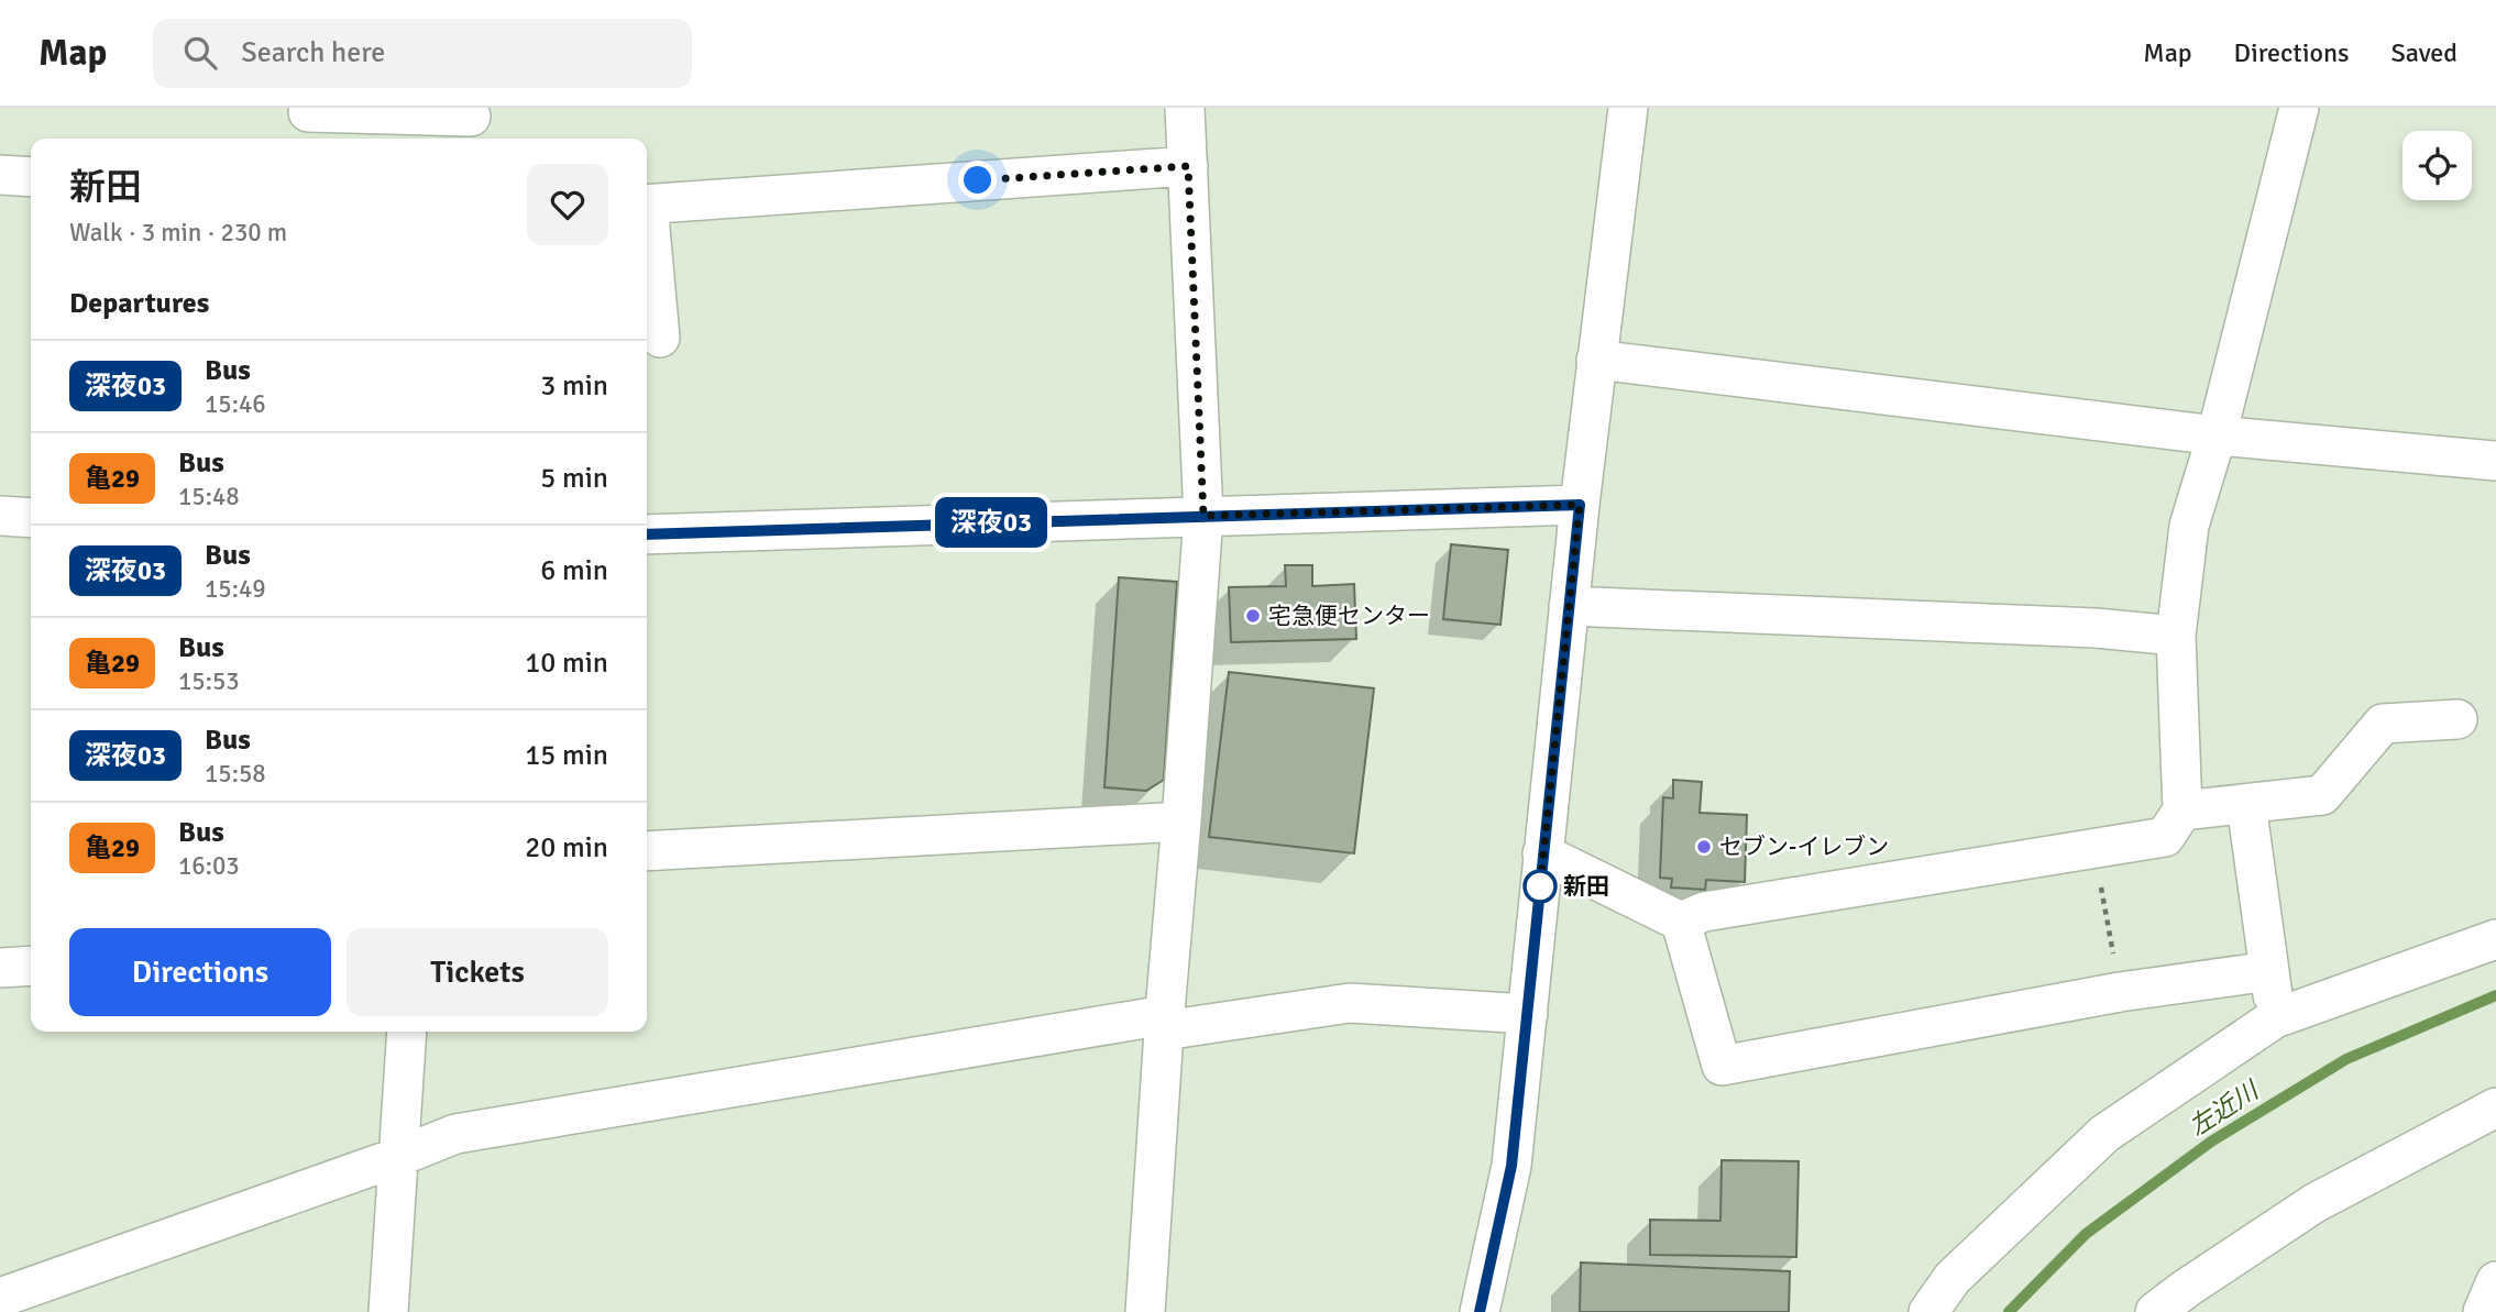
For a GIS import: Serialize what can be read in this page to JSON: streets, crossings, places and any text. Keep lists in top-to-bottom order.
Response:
{
  "water": ["左近川"],
  "places": ["宅急便センター", "セブン-イレブン", "新田"],
  "lines": ["bus line 深夜03"],
  "page": {
    "header": "Map",
    "search": "Search here",
    "nav": ["Map", "Directions", "Saved"],
    "on_map": "深夜03",
    "heading": [
      ["新田", "Walk · 3 min · 230 m"],
      "Departures"
    ],
    "list": [
      {
        "mark": "深夜03",
        "name": "Bus",
        "note": "15:46",
        "value": "3 min"
      },
      {
        "mark": "亀29",
        "name": "Bus",
        "note": "15:48",
        "value": "5 min"
      },
      {
        "mark": "深夜03",
        "name": "Bus",
        "note": "15:49",
        "value": "6 min"
      },
      {
        "mark": "亀29",
        "name": "Bus",
        "note": "15:53",
        "value": "10 min"
      },
      {
        "mark": "深夜03",
        "name": "Bus",
        "note": "15:58",
        "value": "15 min"
      },
      {
        "mark": "亀29",
        "name": "Bus",
        "note": "16:03",
        "value": "20 min"
      }
    ],
    "buttons": ["Directions", "Tickets"]
  }
}
